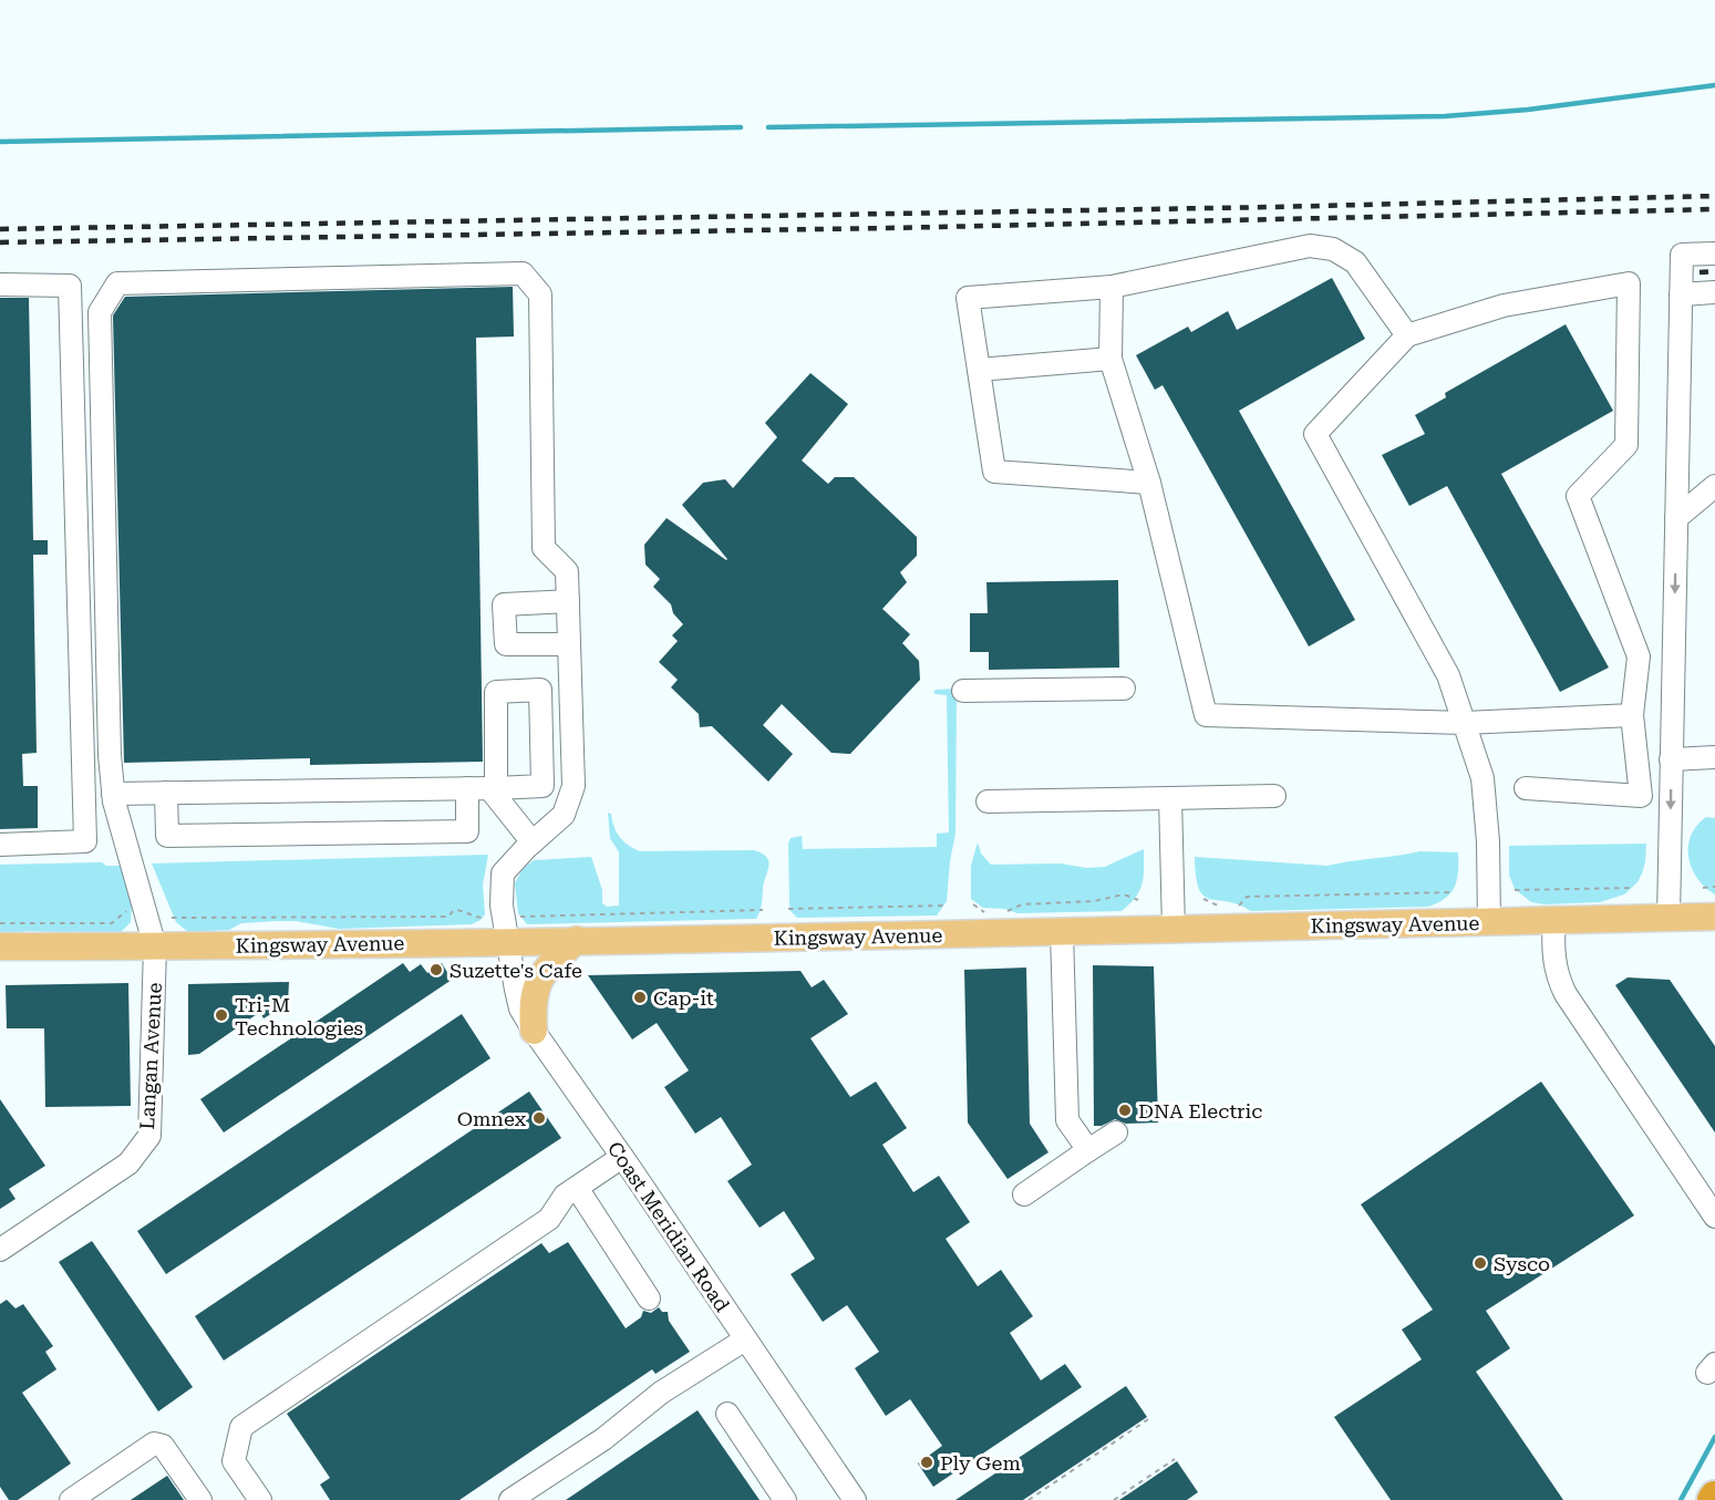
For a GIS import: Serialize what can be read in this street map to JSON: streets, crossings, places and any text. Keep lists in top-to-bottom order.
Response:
{
  "streets": {
    "main road": ["Kingsway Avenue"],
    "street": ["Langan Avenue", "Coast Meridian Road"]
  },
  "crossings": [
    ["Kingsway Avenue", "Langan Avenue"],
    ["Kingsway Avenue", "Coast Meridian Road"],
    ["Langan Avenue", "Coast Meridian Road"]
  ],
  "places": [
    "Suzette's Cafe",
    "Cap-it",
    "Tri-M Technologies",
    "DNA Electric",
    "Omnex",
    "Sysco",
    "Ply Gem"
  ]
}
